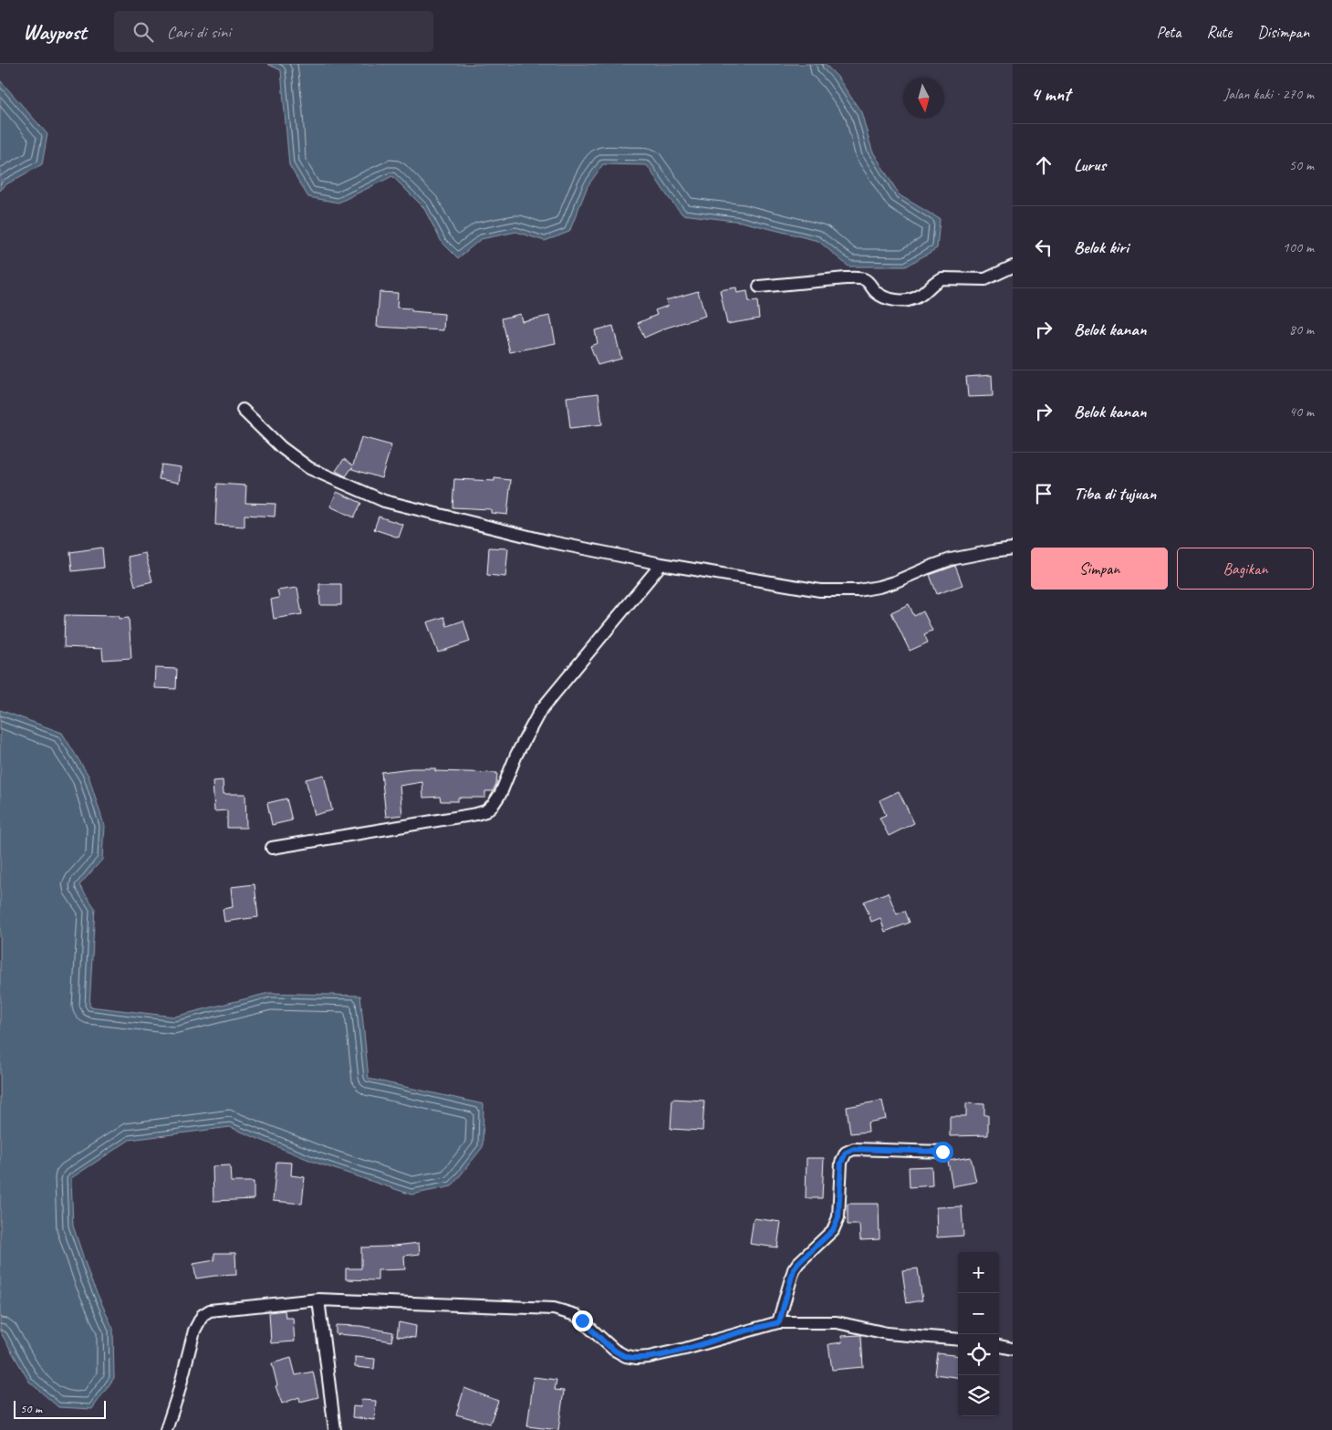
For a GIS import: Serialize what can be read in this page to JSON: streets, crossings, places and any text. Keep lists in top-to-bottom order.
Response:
{
  "scale_bar": "50 m",
  "north": "bottom",
  "page": {
    "header": "Waypost",
    "search": "Cari di sini",
    "nav": ["Peta", "Rute", "Disimpan"],
    "heading": ["4 mnt", "Jalan kaki · 270 m"],
    "list": [
      ["Lurus", "50 m"],
      ["Belok kiri", "100 m"],
      ["Belok kanan", "80 m"],
      ["Belok kanan", "40 m"],
      "Tiba di tujuan"
    ],
    "buttons": ["Simpan", "Bagikan"],
    "map_buttons": ["+", "−"],
    "scale": "50 m"
  }
}
